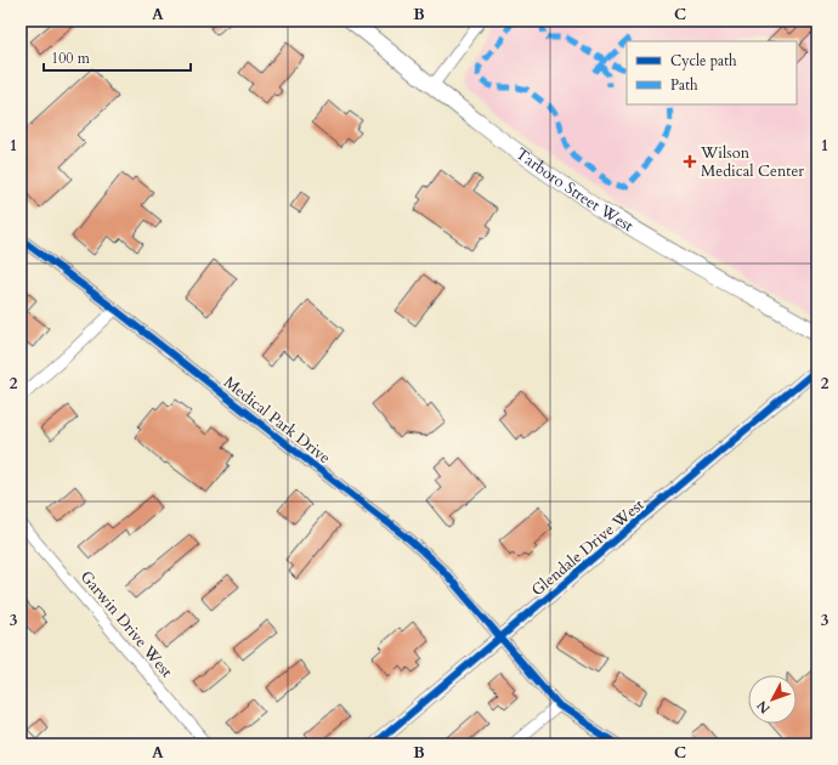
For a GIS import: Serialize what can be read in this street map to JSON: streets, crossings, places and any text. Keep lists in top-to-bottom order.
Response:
{
  "streets": {
    "main road": ["Tarboro Street West"],
    "street": ["Medical Park Drive", "Glendale Drive West", "Garwin Drive West"]
  },
  "crossings": [
    ["Medical Park Drive", "Glendale Drive West"]
  ],
  "places": {
    "health": ["Wilson Medical Center"]
  },
  "legend": ["Cycle path", "Path"],
  "scale_bar": "100 m",
  "north": "bottom left",
  "grid": {
    "columns": ["A", "B", "C"],
    "rows": ["1", "2", "3"]
  }
}
